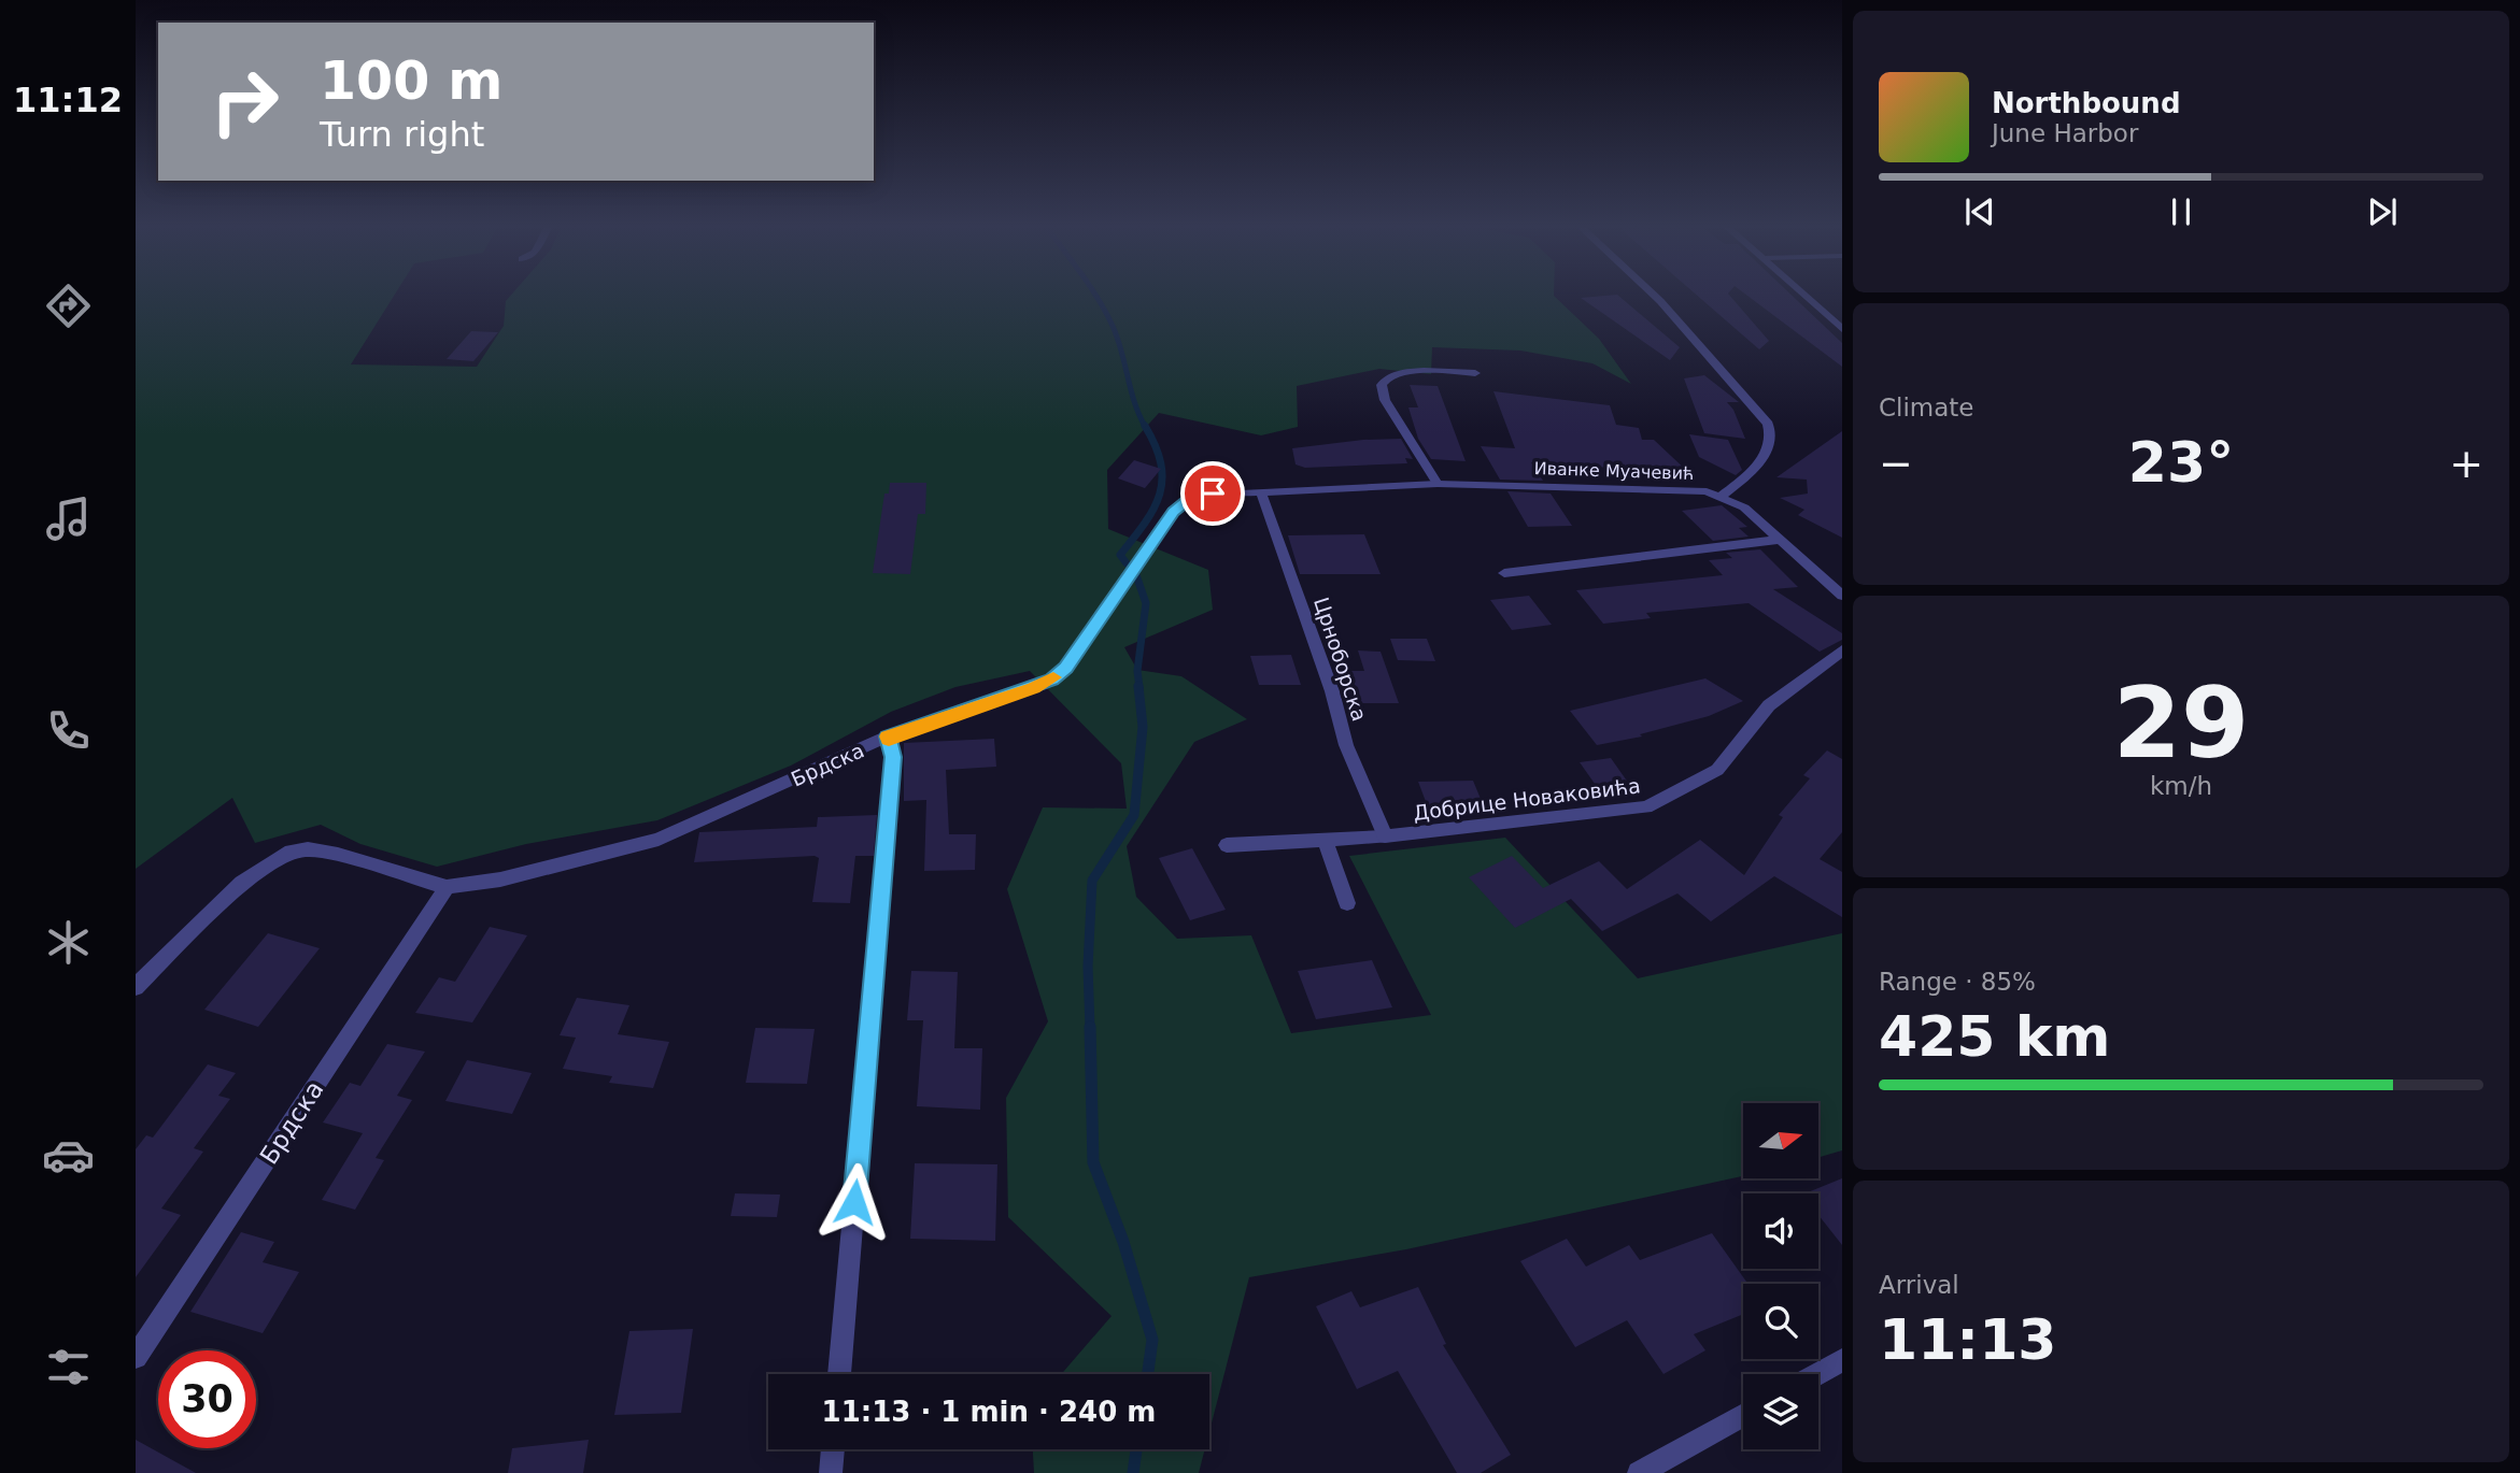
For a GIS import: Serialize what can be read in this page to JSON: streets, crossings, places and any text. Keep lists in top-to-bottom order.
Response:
{
  "streets": {
    "street": [
      "Иванке Муачевић",
      "Црноборска",
      "Брдска",
      "Добрице Новаковића"
    ]
  },
  "crossings": [
    ["Иванке Муачевић", "Црноборска"],
    ["Иванке Муачевић", "Брдска"],
    ["Црноборска", "Добрице Новаковића"]
  ],
  "north": "right",
  "page": {
    "tabs": "11:12",
    "turn": ["100 m", "Turn right"],
    "song": ["Northbound", "June Harbor"],
    "tile": [
      "Climate",
      ["29", "km/h"],
      ["Range · 85%", "425 km"],
      ["Arrival", "11:13"]
    ],
    "heat": ["−", "23°", "+"],
    "limit": "30",
    "trip": "11:13 · 1 min · 240 m"
  }
}
